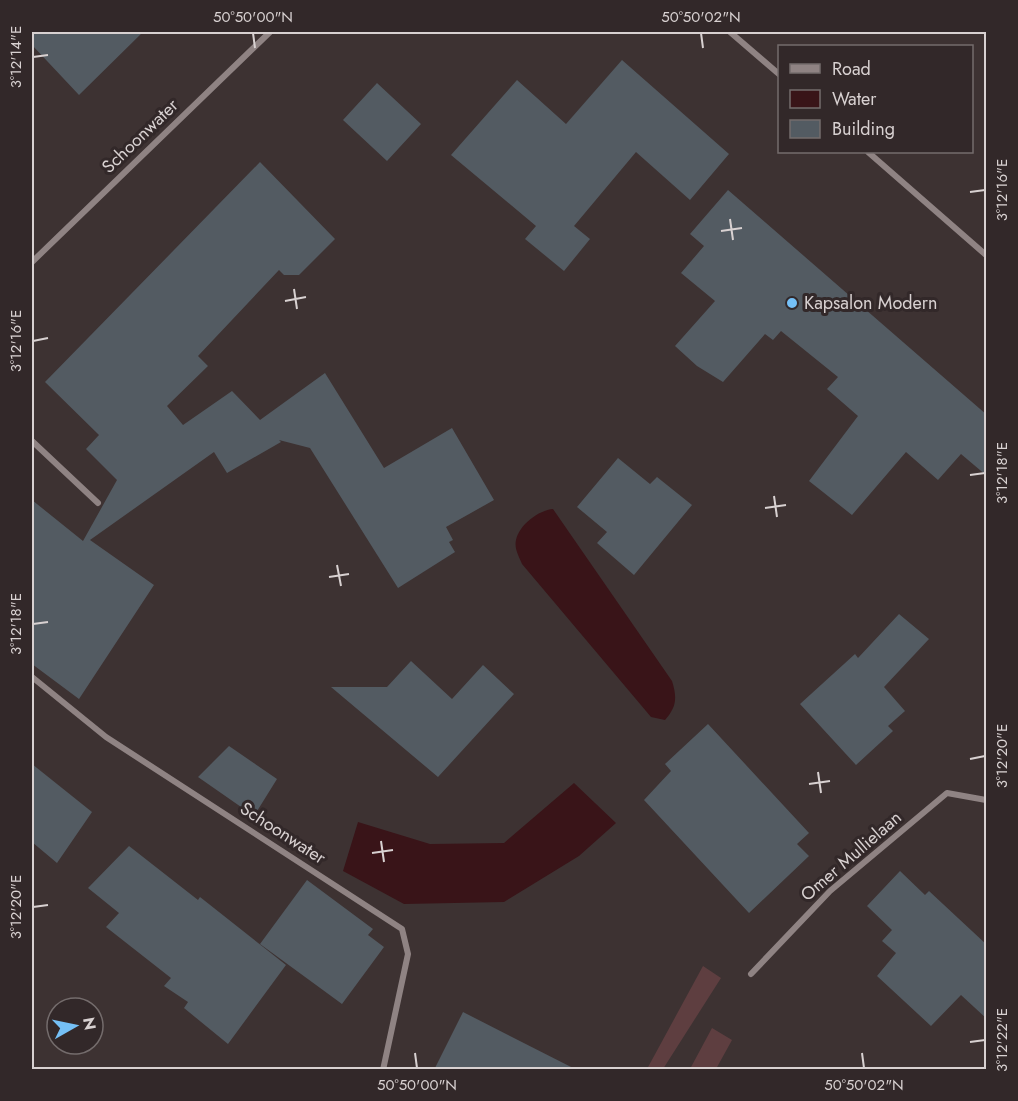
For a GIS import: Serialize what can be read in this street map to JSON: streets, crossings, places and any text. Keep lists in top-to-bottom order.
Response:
{
  "streets": {
    "street": ["Schoonwater", "Omer Mullielaan"]
  },
  "places": ["Kapsalon Modern"],
  "legend": ["Road", "Water", "Building"],
  "north": "right",
  "coordinates": [
    "50°50'00\"N",
    "50°50'02\"N",
    "3°12'14\"E",
    "3°12'16\"E",
    "3°12'18\"E",
    "3°12'20\"E",
    "3°12'22\"E"
  ]
}
